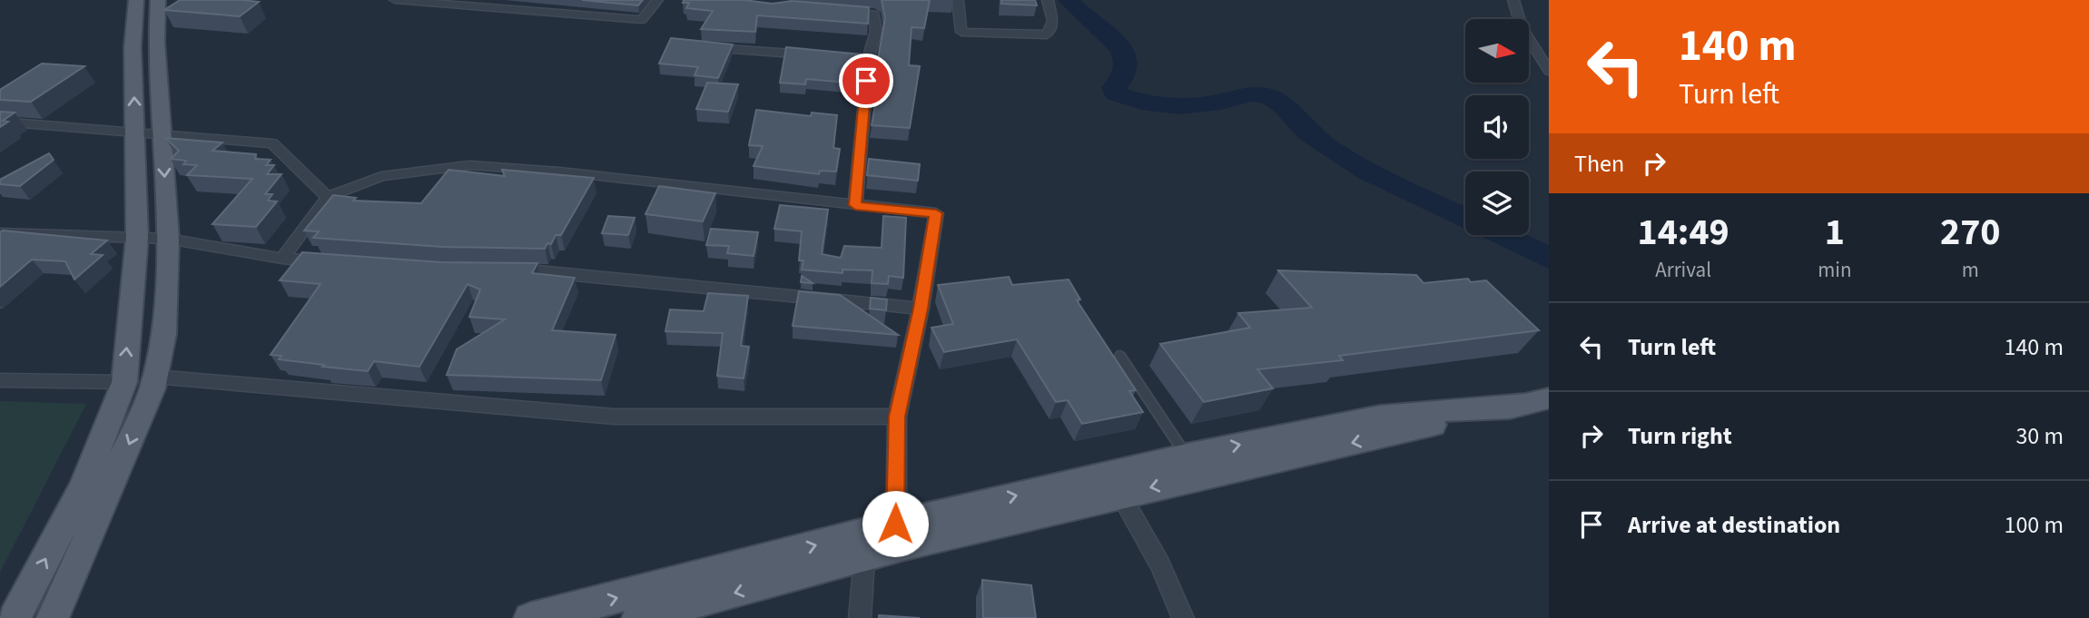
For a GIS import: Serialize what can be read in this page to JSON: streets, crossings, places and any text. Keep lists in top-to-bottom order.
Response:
{
  "north": "right",
  "page": {
    "turn": ["140 m", "Turn left"],
    "then": "Then",
    "eta": [
      "14:49",
      "Arrival",
      "1",
      "min",
      "270",
      "m"
    ],
    "list": [
      {
        "name": "Turn left",
        "value": "140 m"
      },
      {
        "name": "Turn right",
        "value": "30 m"
      },
      {
        "name": "Arrive at destination",
        "value": "100 m"
      }
    ]
  }
}
